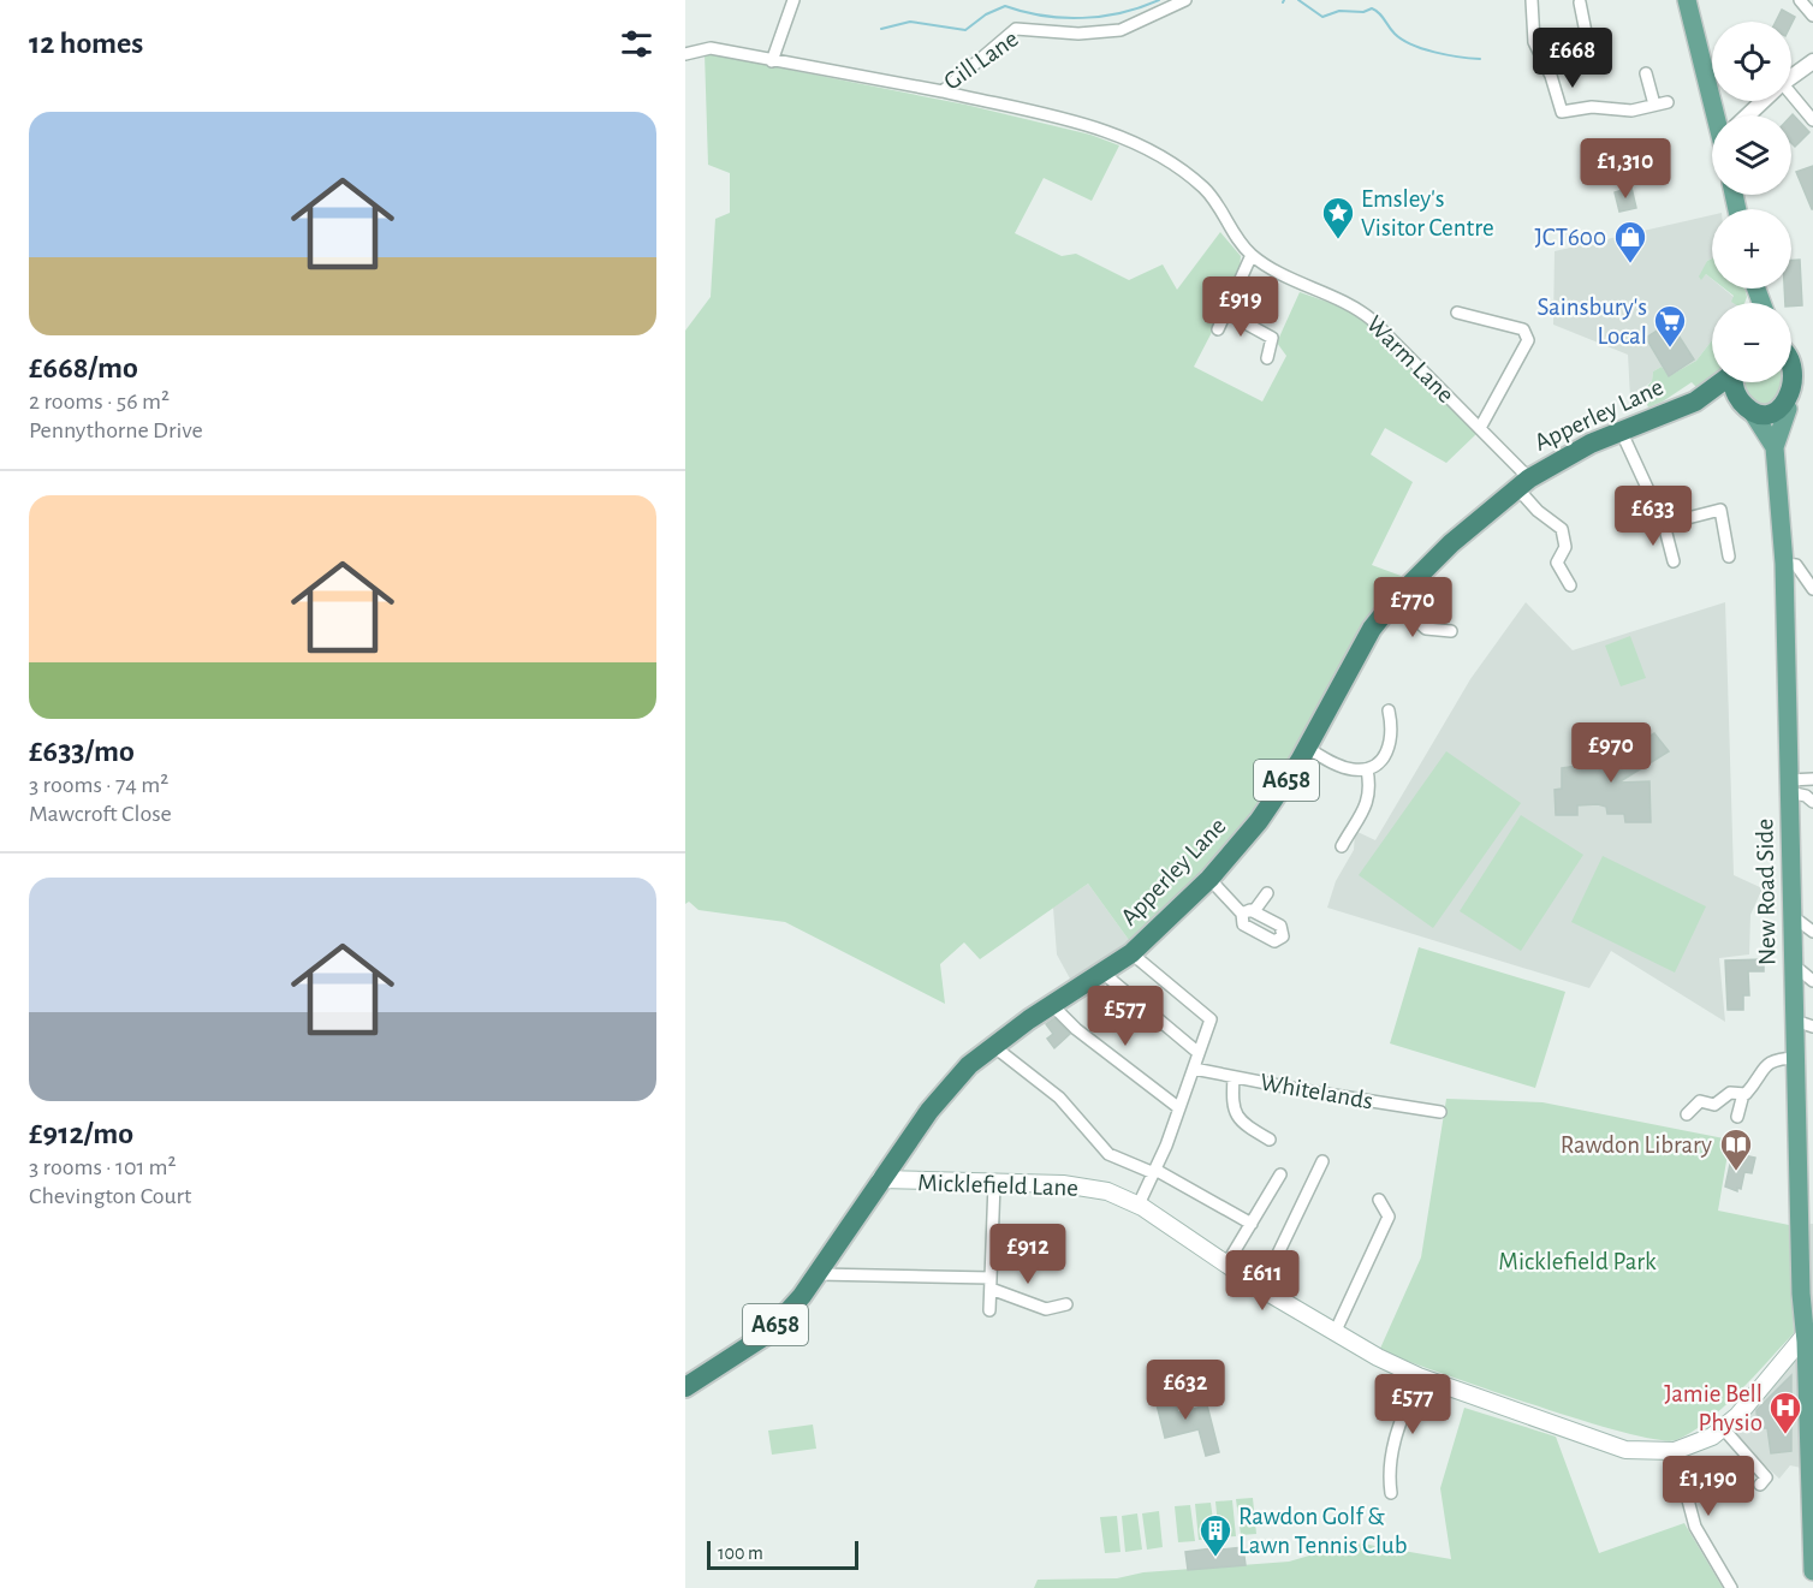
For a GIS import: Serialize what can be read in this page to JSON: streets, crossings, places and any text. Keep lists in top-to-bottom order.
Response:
{
  "streets": {
    "highway": ["Apperley Lane", "A658"],
    "main road": ["New Road Side", "Micklefield Lane"],
    "street": ["Gill Lane", "Warm Lane", "Whitelands"]
  },
  "crossings": [
    ["Gill Lane", "Warm Lane"],
    ["Warm Lane", "Apperley Lane"],
    ["Apperley Lane", "A658"],
    ["Apperley Lane", "New Road Side"],
    ["Apperley Lane", "Micklefield Lane"],
    ["A658", "New Road Side"],
    ["New Road Side", "Micklefield Lane"]
  ],
  "parks": ["Micklefield Park"],
  "places": {
    "place": ["Emsley's Visitor Centre"],
    "shop": ["JCT600"],
    "supermarket": ["Sainsbury's Local"],
    "library": ["Rawdon Library"],
    "hospital": ["Jamie Bell Physio"],
    "building": ["Rawdon Golf & Lawn Tennis Club"]
  },
  "scale_bar": "100 m",
  "page": {
    "heading": "12 homes",
    "map_buttons": ["+", "−"],
    "price": [
      "£668",
      "£1,310",
      "£919",
      "£633",
      "£770",
      "£970",
      "£577",
      "£912",
      "£611",
      "£632",
      "£577",
      "£1,190"
    ],
    "list": [
      {
        "name": "£668/mo",
        "note": "2 rooms · 56 m² · Pennythorne Drive"
      },
      {
        "name": "£633/mo",
        "note": "3 rooms · 74 m² · Mawcroft Close"
      },
      {
        "name": "£912/mo",
        "note": "3 rooms · 101 m² · Chevington Court"
      }
    ],
    "scale": "100 m"
  }
}
